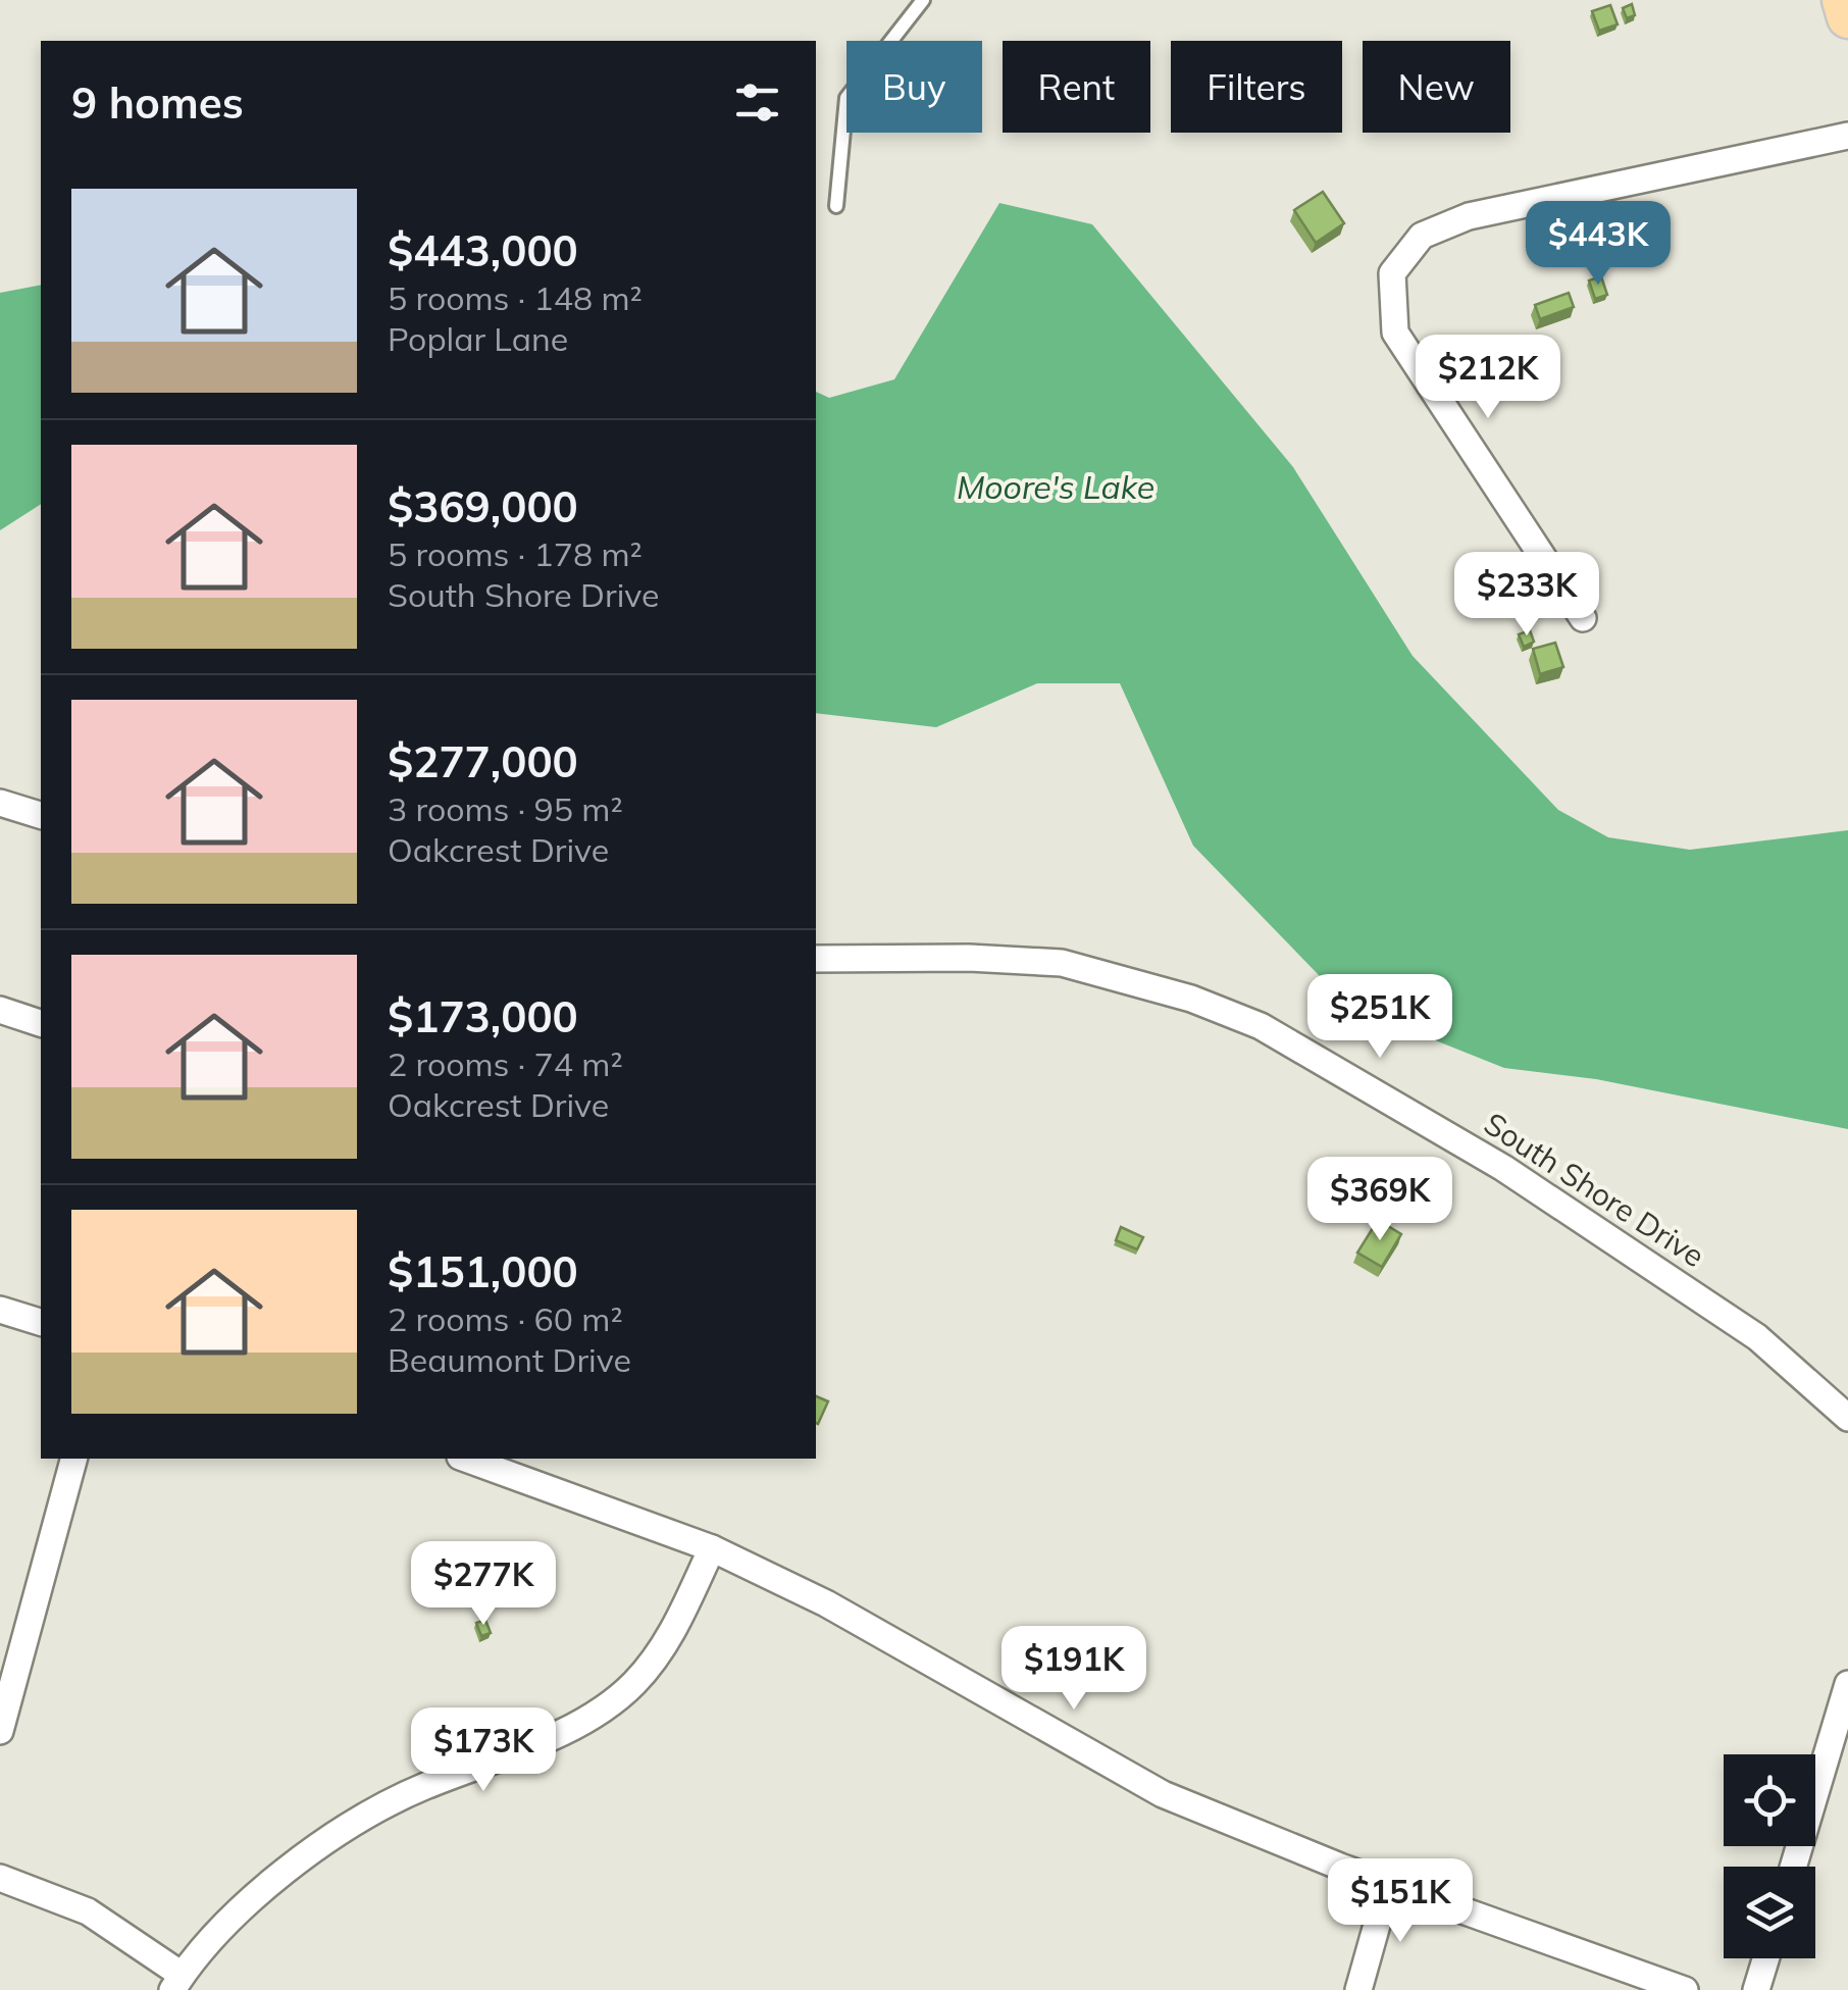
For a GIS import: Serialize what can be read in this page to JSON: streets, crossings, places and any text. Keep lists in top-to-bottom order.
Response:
{
  "streets": {
    "street": ["South Shore Drive"]
  },
  "water": ["Moore's Lake"],
  "page": {
    "chip": [
      "Buy",
      "Rent",
      "Filters",
      "New"
    ],
    "heading": "9 homes",
    "list": [
      {
        "name": "$443,000",
        "note": "5 rooms · 148 m² · Poplar Lane"
      },
      {
        "name": "$369,000",
        "note": "5 rooms · 178 m² · South Shore Drive"
      },
      {
        "name": "$277,000",
        "note": "3 rooms · 95 m² · Oakcrest Drive"
      },
      {
        "name": "$173,000",
        "note": "2 rooms · 74 m² · Oakcrest Drive"
      },
      {
        "name": "$151,000",
        "note": "2 rooms · 60 m² · Beaumont Drive"
      }
    ],
    "price": [
      "$443K",
      "$212K",
      "$233K",
      "$251K",
      "$369K",
      "$277K",
      "$191K",
      "$173K",
      "$151K"
    ]
  }
}
